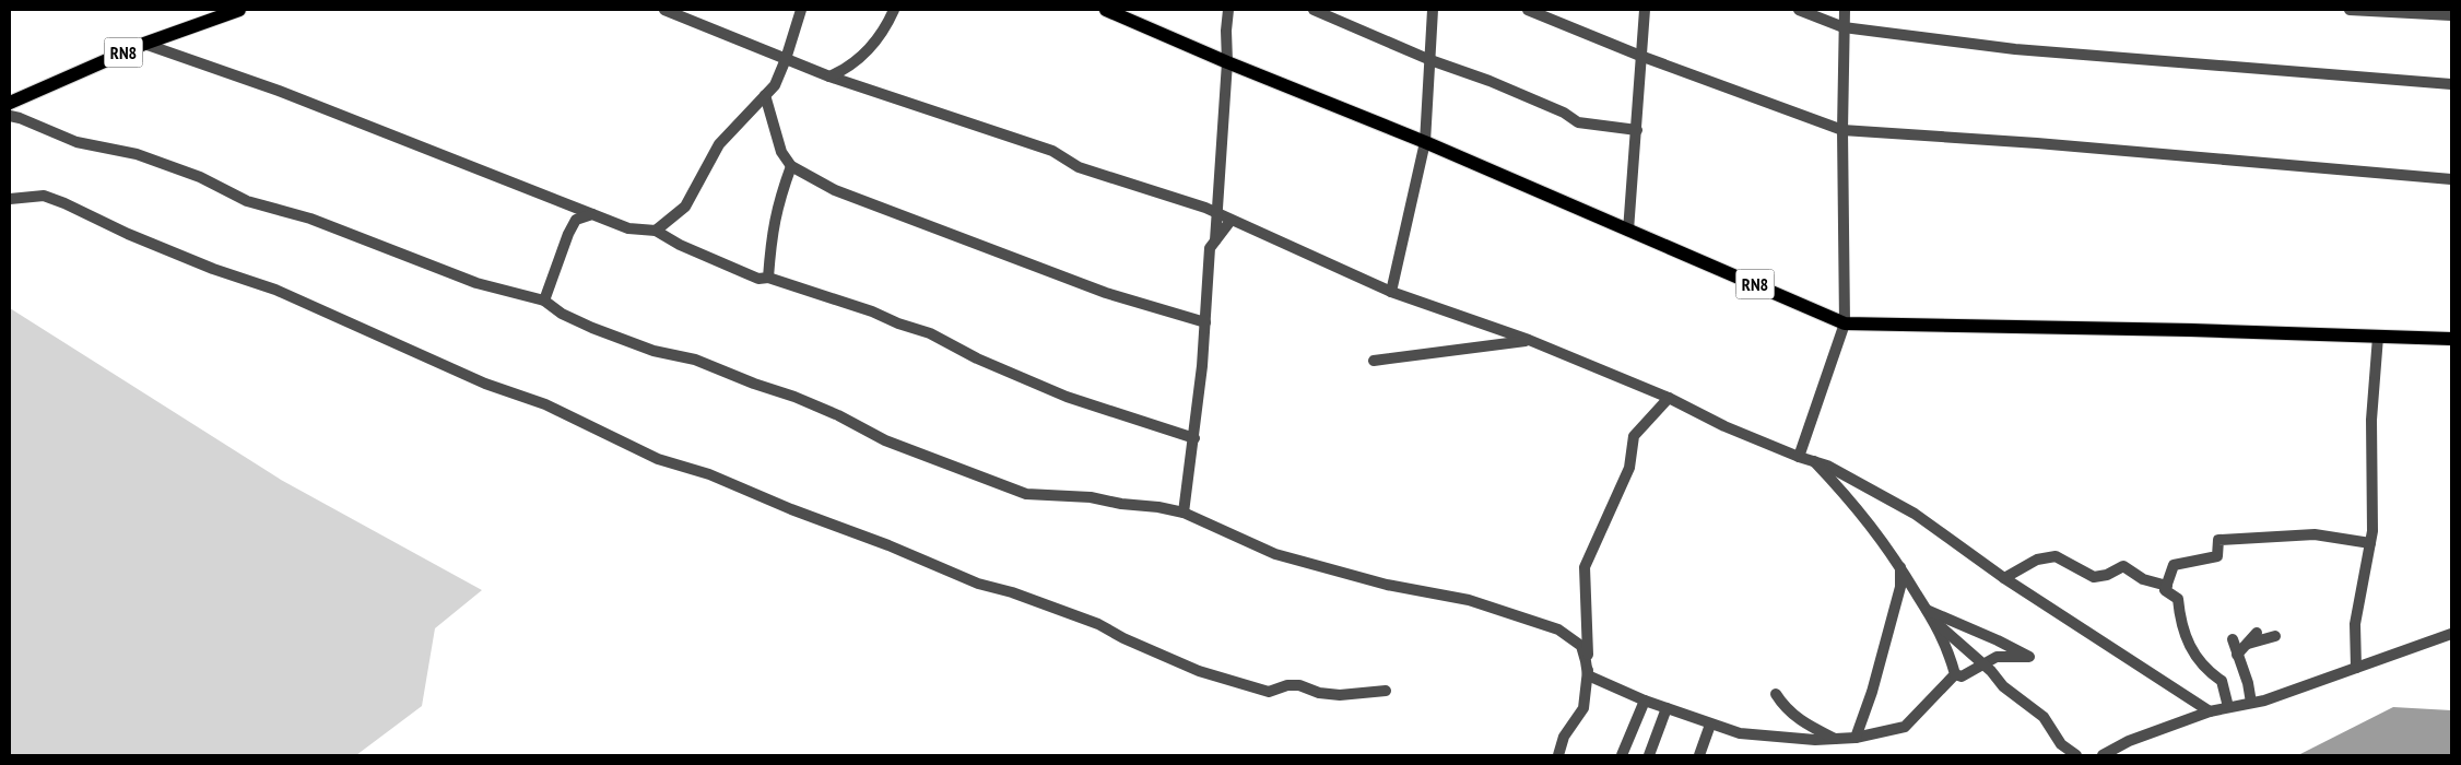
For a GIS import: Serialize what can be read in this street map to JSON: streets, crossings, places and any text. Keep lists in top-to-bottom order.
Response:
{
  "streets": {
    "main road": ["RN8"]
  }
}
